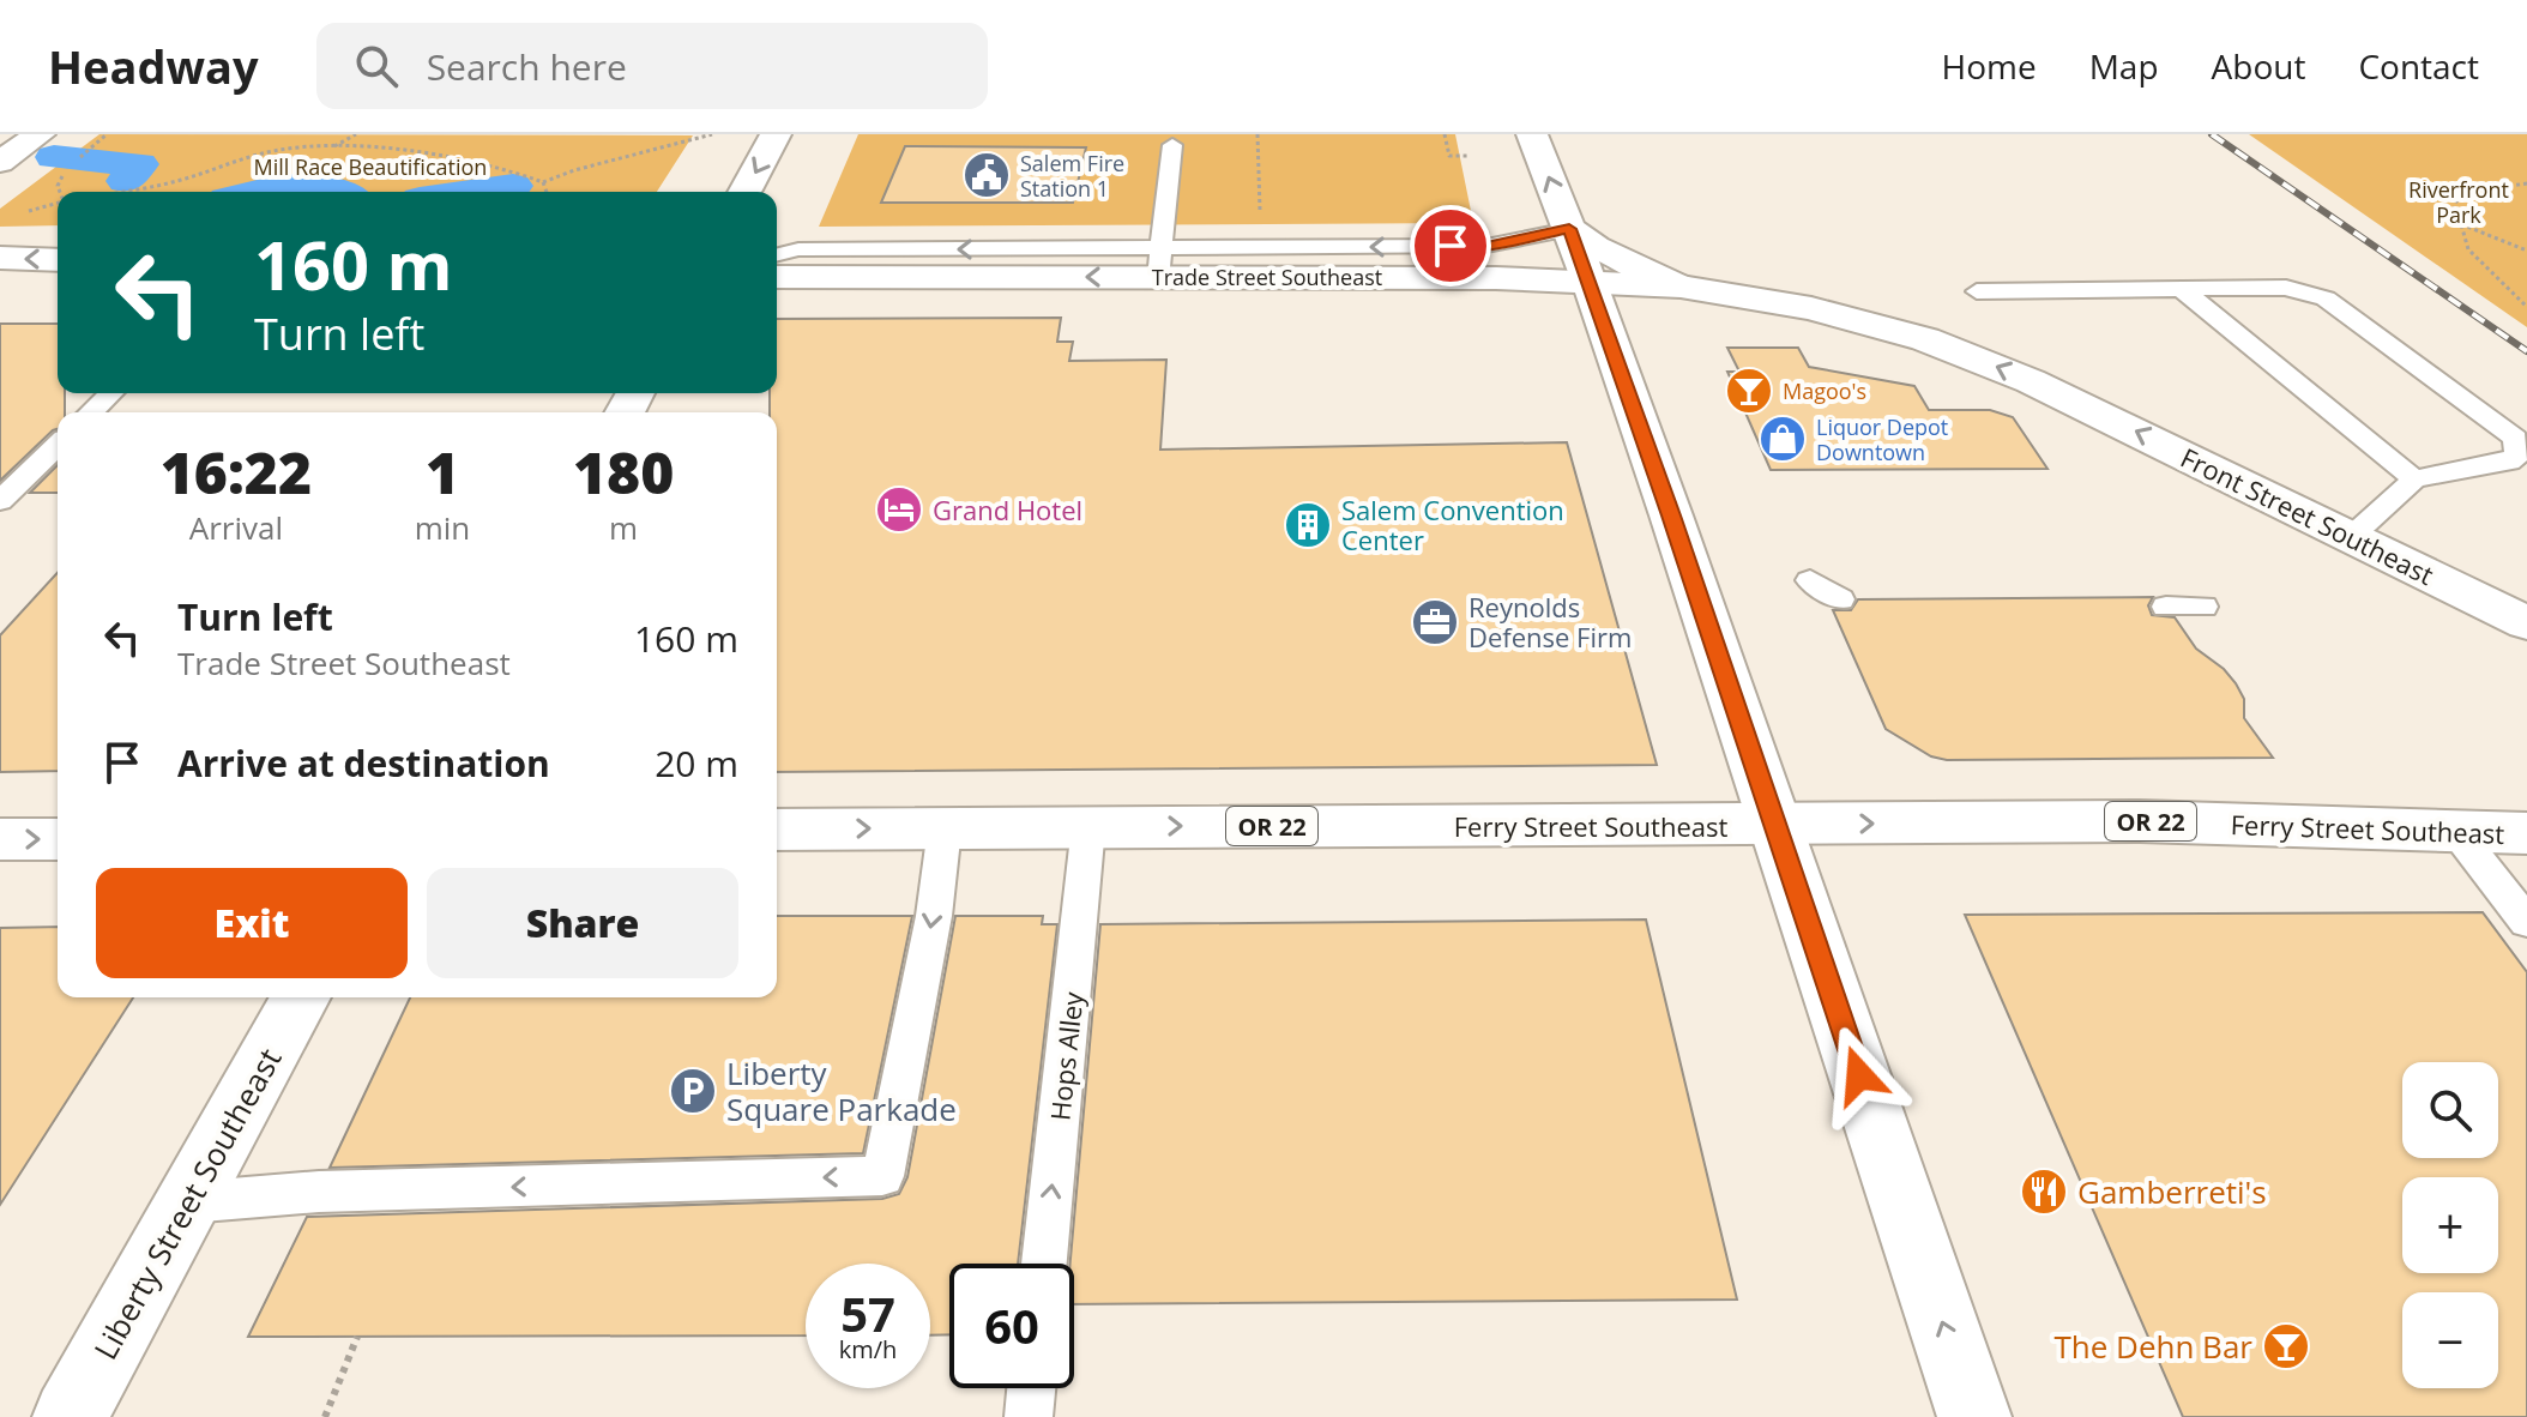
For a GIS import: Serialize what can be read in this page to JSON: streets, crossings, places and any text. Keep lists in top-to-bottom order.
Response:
{
  "streets": {
    "main road": [
      "Trade Street Southeast",
      "Front Street Southeast",
      "OR 22",
      "Ferry Street Southeast",
      "Liberty Street Southeast"
    ],
    "lane": ["Hops Alley"]
  },
  "crossings": [
    ["Trade Street Southeast", "Front Street Southeast"],
    ["Ferry Street Southeast", "Hops Alley"]
  ],
  "one_way": [
    "Trade Street Southeast",
    "Front Street Southeast",
    "Ferry Street Southeast",
    "Hops Alley"
  ],
  "parks": ["Mill Race Beautification", "Riverfront Park"],
  "places": {
    "public building": ["Salem Fire Station 1"],
    "bar": ["Magoo's", "The Dehn Bar"],
    "shop": ["Liquor Depot Downtown"],
    "hotel": ["Grand Hotel"],
    "building": ["Salem Convention Center"],
    "office": ["Reynolds Defense Firm"],
    "parking": ["Liberty Square Parkade"],
    "restaurant": ["Gamberreti's"]
  },
  "page": {
    "header": "Headway",
    "search": "Search here",
    "nav": [
      "Home",
      "Map",
      "About",
      "Contact"
    ],
    "turn": ["160 m", "Turn left"],
    "eta": [
      "16:22",
      "Arrival",
      "1",
      "min",
      "180",
      "m"
    ],
    "list": [
      {
        "name": "Turn left",
        "note": "Trade Street Southeast",
        "value": "160 m"
      },
      {
        "name": "Arrive at destination",
        "value": "20 m"
      }
    ],
    "buttons": ["Exit", "Share"],
    "map_buttons": ["+", "−"],
    "speed": "57 km/h",
    "limit": "60"
  }
}
